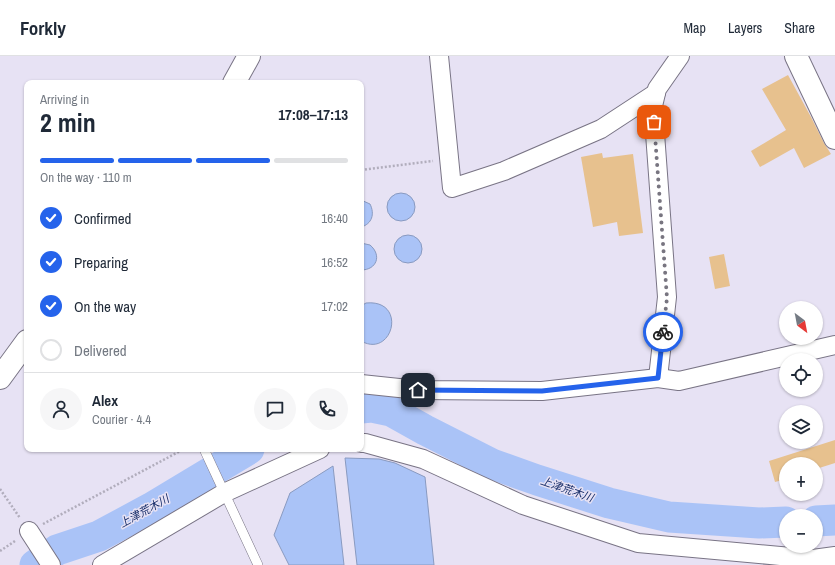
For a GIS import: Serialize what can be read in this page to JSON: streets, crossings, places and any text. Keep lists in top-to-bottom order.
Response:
{
  "water": ["上津荒木川"],
  "north": "bottom right",
  "page": {
    "header": "Forkly",
    "nav": ["Map", "Layers", "Share"],
    "heading": ["2 min", "Arriving in", "17:08–17:13"],
    "panel": ["Alex", "Courier · 4.4"],
    "bar": "On the way · 110 m",
    "list": [
      ["Confirmed", "16:40"],
      ["Preparing", "16:52"],
      ["On the way", "17:02"],
      "Delivered"
    ],
    "map_buttons": ["+", "−"]
  }
}
